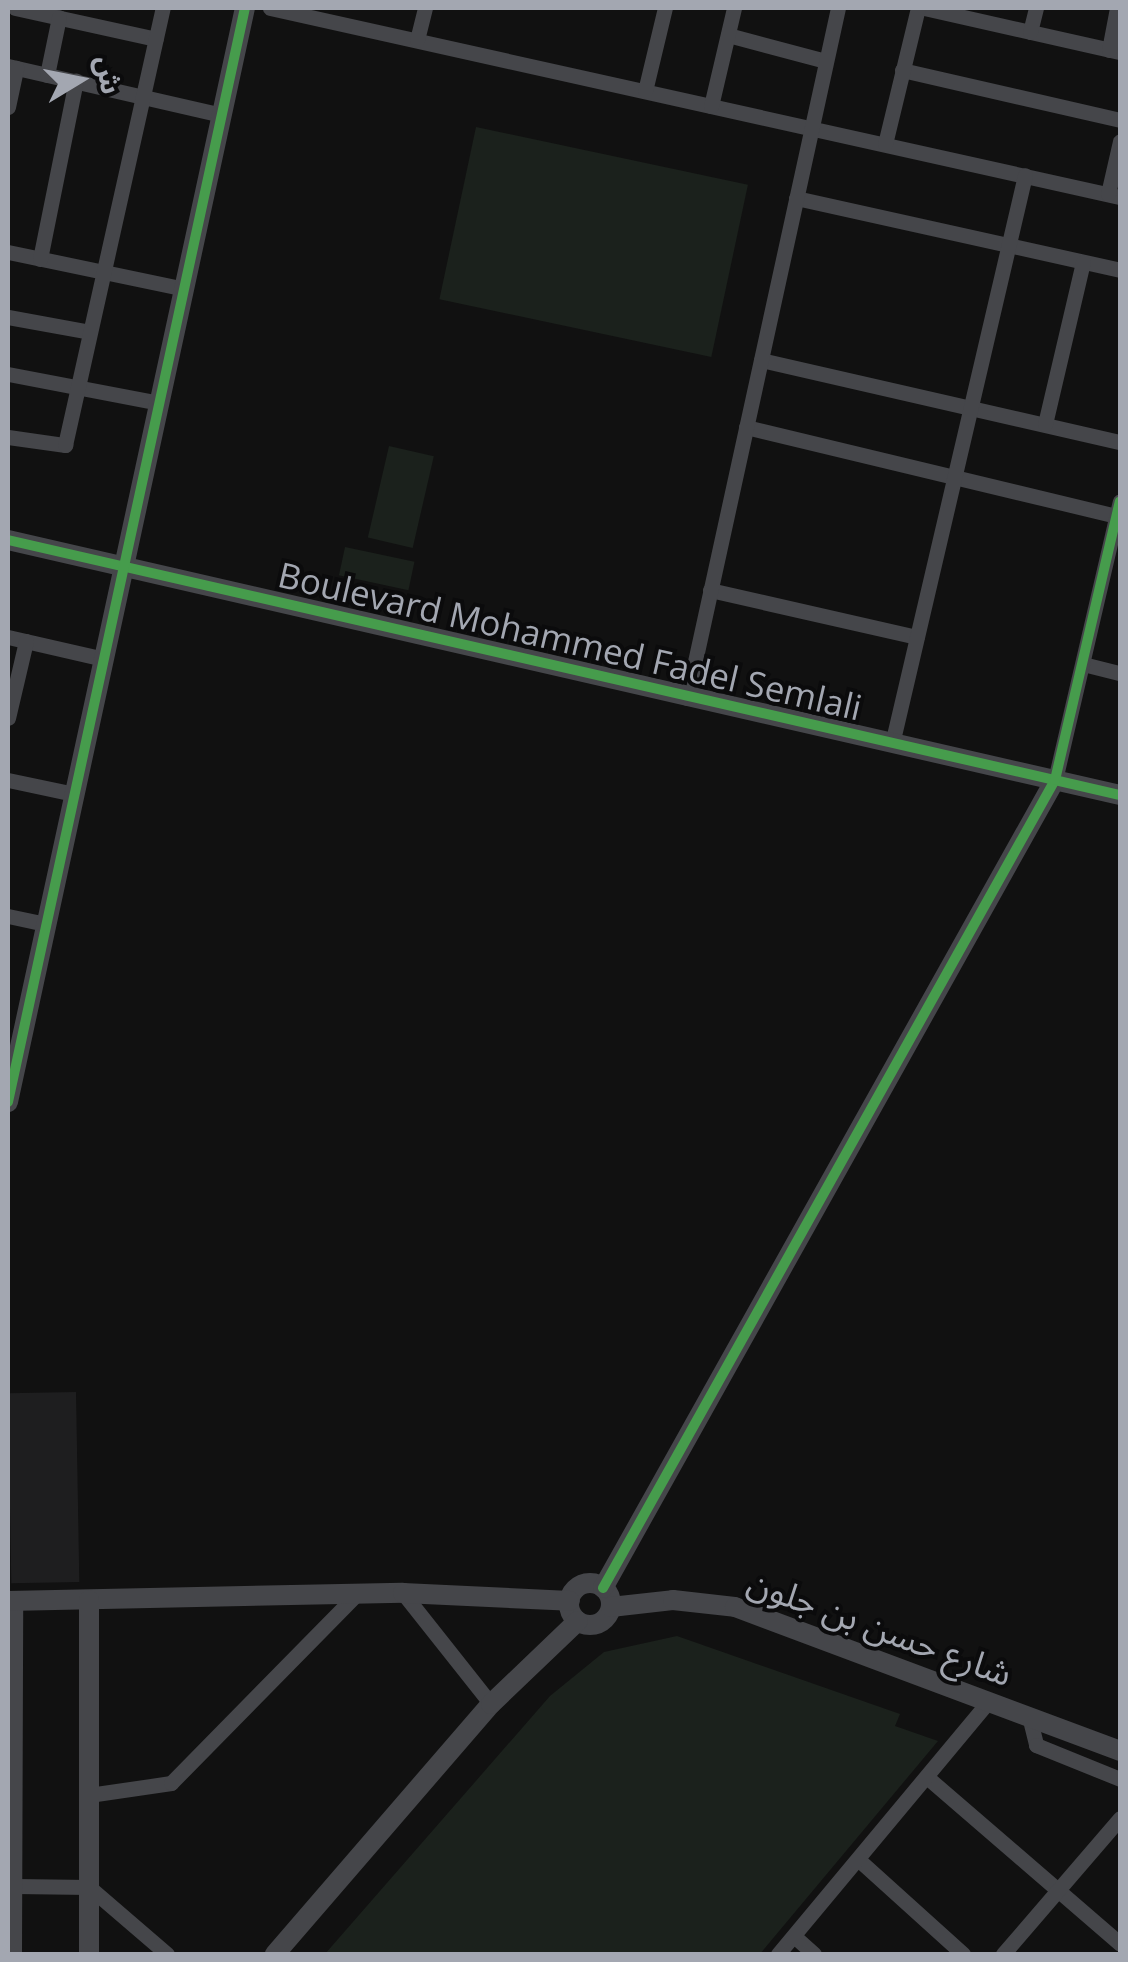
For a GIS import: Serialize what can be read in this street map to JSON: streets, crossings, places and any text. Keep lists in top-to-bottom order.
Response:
{
  "streets": {
    "street": ["Boulevard Mohammed Fadel Semlali", "شارع حسن بن جلون"]
  },
  "north": "right"
}
